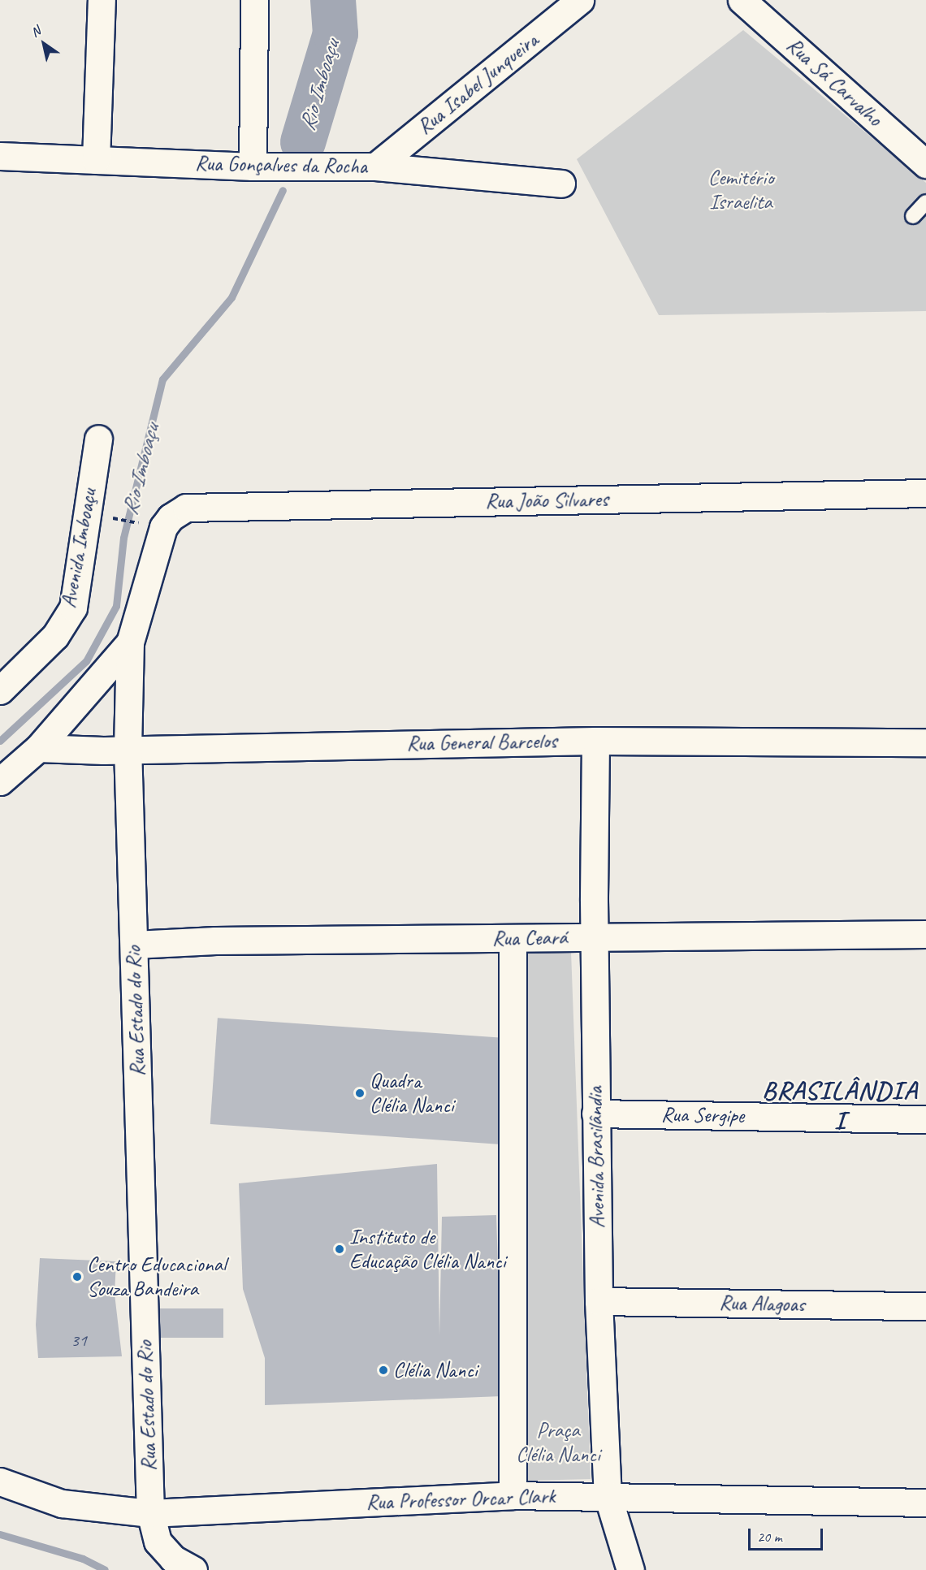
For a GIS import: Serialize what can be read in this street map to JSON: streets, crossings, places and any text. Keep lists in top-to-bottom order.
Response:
{
  "streets": {
    "street": [
      "Rua Sá Carvalho",
      "Rua Isabel Junqueira",
      "Rua Gonçalves da Rocha",
      "Rua João Silvares",
      "Avenida Imboaçu",
      "Rua General Barcelos",
      "Rua Ceará",
      "Rua Estado do Rio",
      "Rua Sergipe",
      "Avenida Brasilândia",
      "Rua Alagoas",
      "Rua Professor Orcar Clark"
    ]
  },
  "crossings": [
    ["Rua Isabel Junqueira", "Rua Gonçalves da Rocha"],
    ["Rua João Silvares", "Rua Estado do Rio"],
    ["Rua General Barcelos", "Rua Estado do Rio"],
    ["Rua General Barcelos", "Avenida Brasilândia"],
    ["Rua Ceará", "Rua Estado do Rio"],
    ["Rua Ceará", "Avenida Brasilândia"],
    ["Rua Estado do Rio", "Rua Professor Orcar Clark"],
    ["Rua Sergipe", "Avenida Brasilândia"],
    ["Avenida Brasilândia", "Rua Alagoas"],
    ["Avenida Brasilândia", "Rua Professor Orcar Clark"]
  ],
  "districts": ["BRASILÂNDIA I"],
  "water": ["Rio Imboaçu"],
  "parks": ["Cemitério Israelita", "Praça Clélia Nanci"],
  "places": [
    "Quadra Clélia Nanci",
    "Instituto de Educação Clélia Nanci",
    "Centro Educacional Souza Bandeira",
    "Clélia Nanci"
  ],
  "house_numbers": ["31"],
  "scale_bar": "20 m",
  "north": "top left"
}
